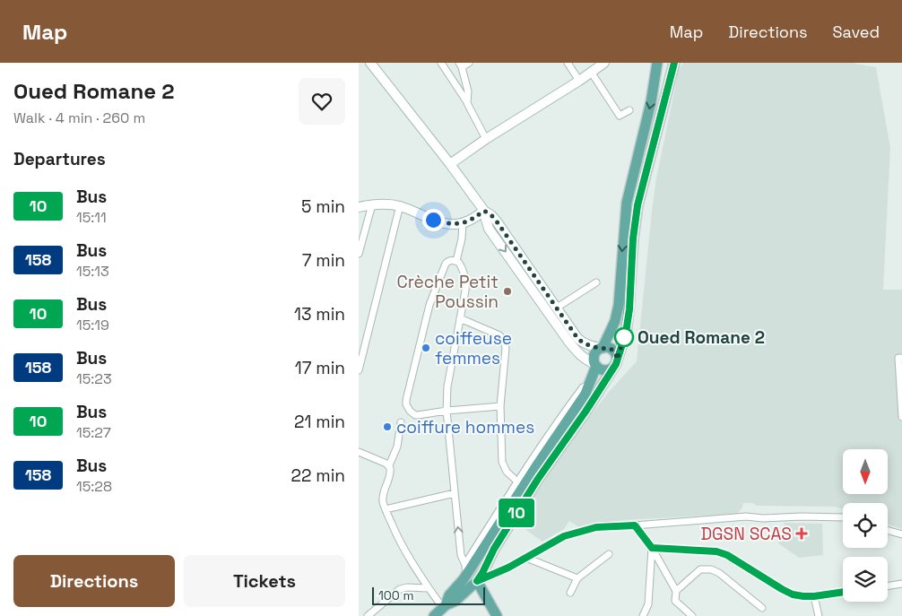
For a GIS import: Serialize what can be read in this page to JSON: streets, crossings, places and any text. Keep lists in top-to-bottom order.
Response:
{
  "places": {
    "other": [
      "Crèche Petit Poussin",
      "Oued Romane 2",
      "coiffeuse femmes",
      "coiffure hommes"
    ],
    "health": ["DGSN SCAS"]
  },
  "lines": ["bus line 10"],
  "scale_bar": "100 m",
  "north": "bottom",
  "page": {
    "header": "Map",
    "nav": ["Map", "Directions", "Saved"],
    "heading": [
      ["Oued Romane 2", "Walk · 4 min · 260 m"],
      "Departures"
    ],
    "on_map": "10",
    "list": [
      {
        "mark": "10",
        "name": "Bus",
        "note": "15:11",
        "value": "5 min"
      },
      {
        "mark": "158",
        "name": "Bus",
        "note": "15:13",
        "value": "7 min"
      },
      {
        "mark": "10",
        "name": "Bus",
        "note": "15:19",
        "value": "13 min"
      },
      {
        "mark": "158",
        "name": "Bus",
        "note": "15:23",
        "value": "17 min"
      },
      {
        "mark": "10",
        "name": "Bus",
        "note": "15:27",
        "value": "21 min"
      },
      {
        "mark": "158",
        "name": "Bus",
        "note": "15:28",
        "value": "22 min"
      }
    ],
    "buttons": ["Directions", "Tickets"],
    "scale": "100 m"
  }
}
